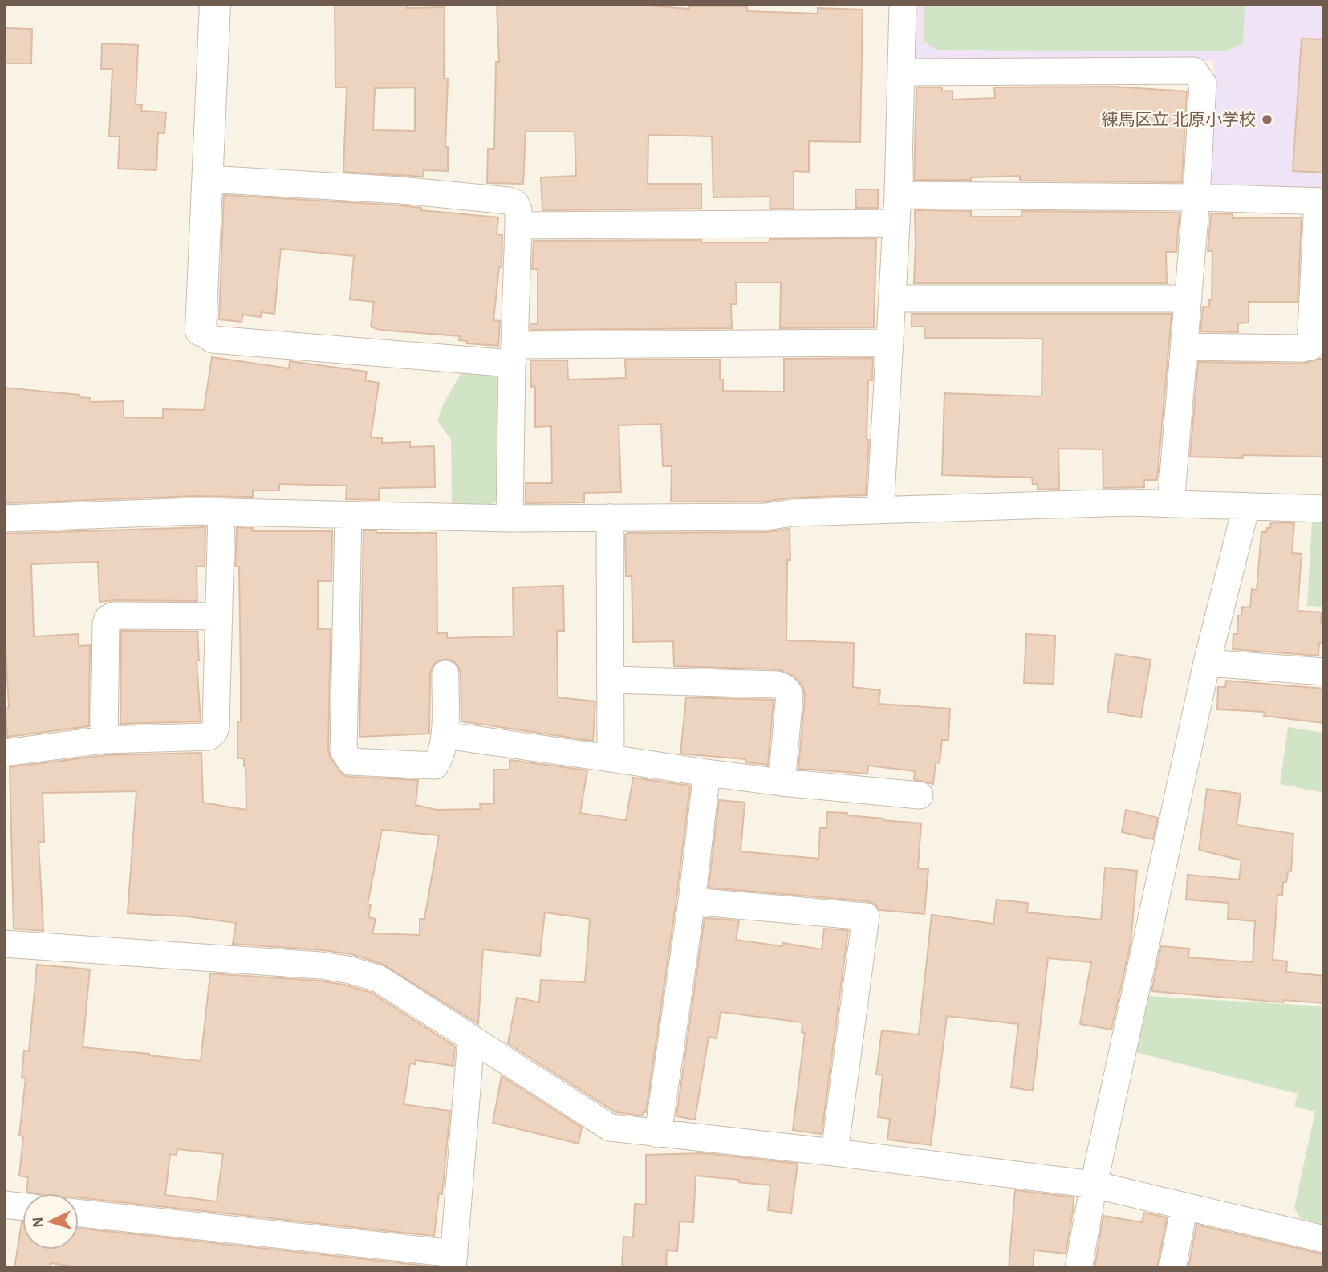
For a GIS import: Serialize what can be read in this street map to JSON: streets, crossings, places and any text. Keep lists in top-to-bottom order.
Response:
{
  "places": ["練馬区立 北原小学校"],
  "north": "left"
}
